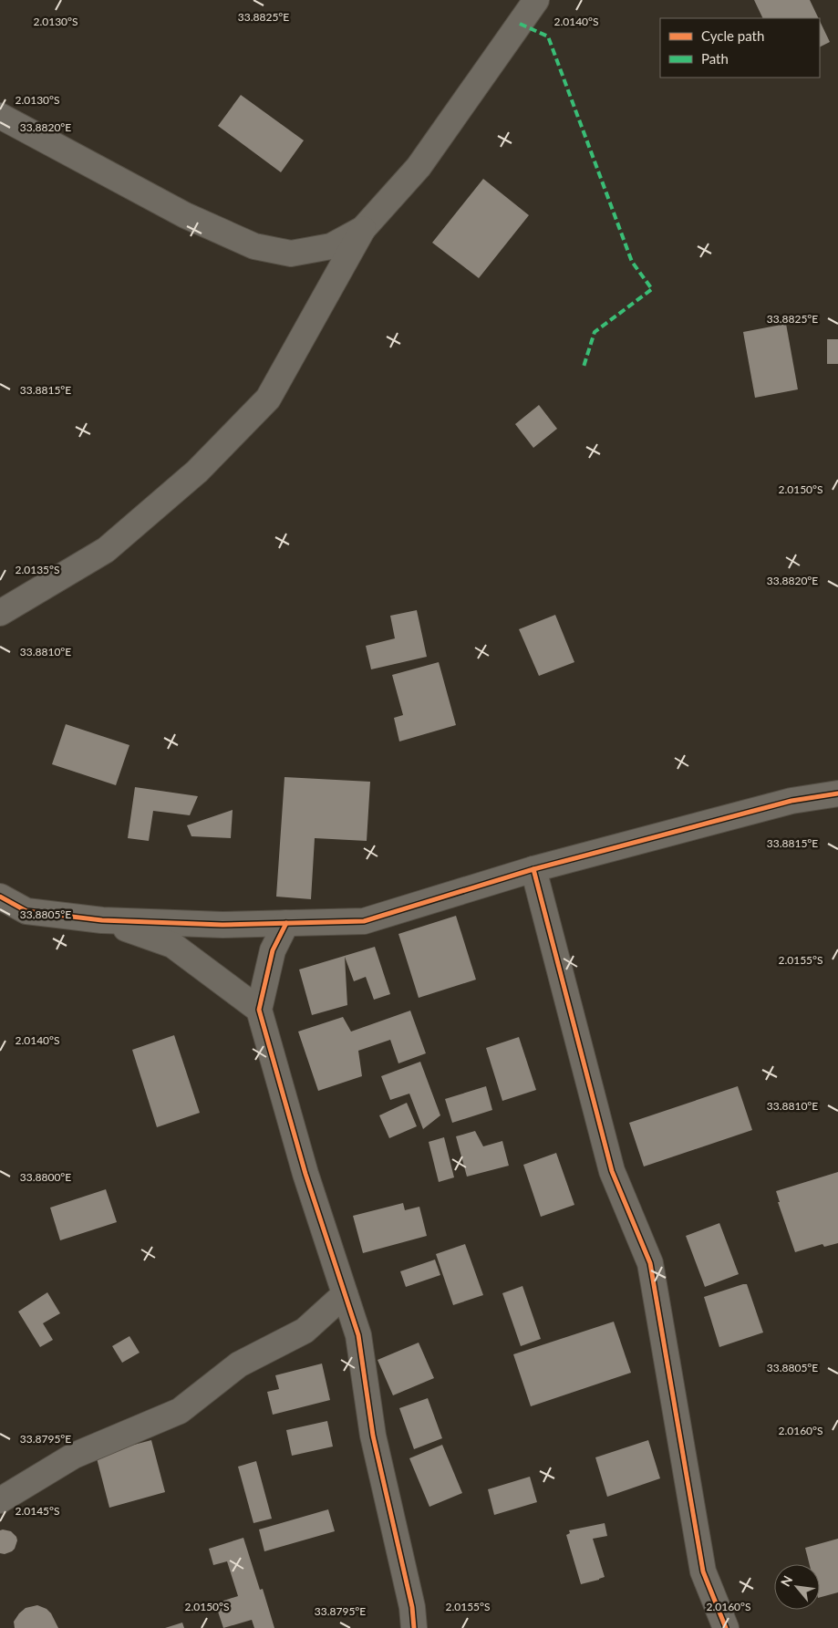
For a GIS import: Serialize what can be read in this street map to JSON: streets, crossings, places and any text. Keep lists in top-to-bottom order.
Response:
{
  "legend": ["Cycle path", "Path"],
  "north": "top left",
  "coordinates": [
    "33.8825°E",
    "2.0130°S",
    "2.0140°S",
    "33.8820°E",
    "33.8815°E",
    "2.0150°S",
    "2.0135°S",
    "33.8810°E",
    "33.8805°E",
    "2.0155°S",
    "33.8800°E",
    "2.0160°S",
    "33.8795°E",
    "2.0145°S"
  ]
}
